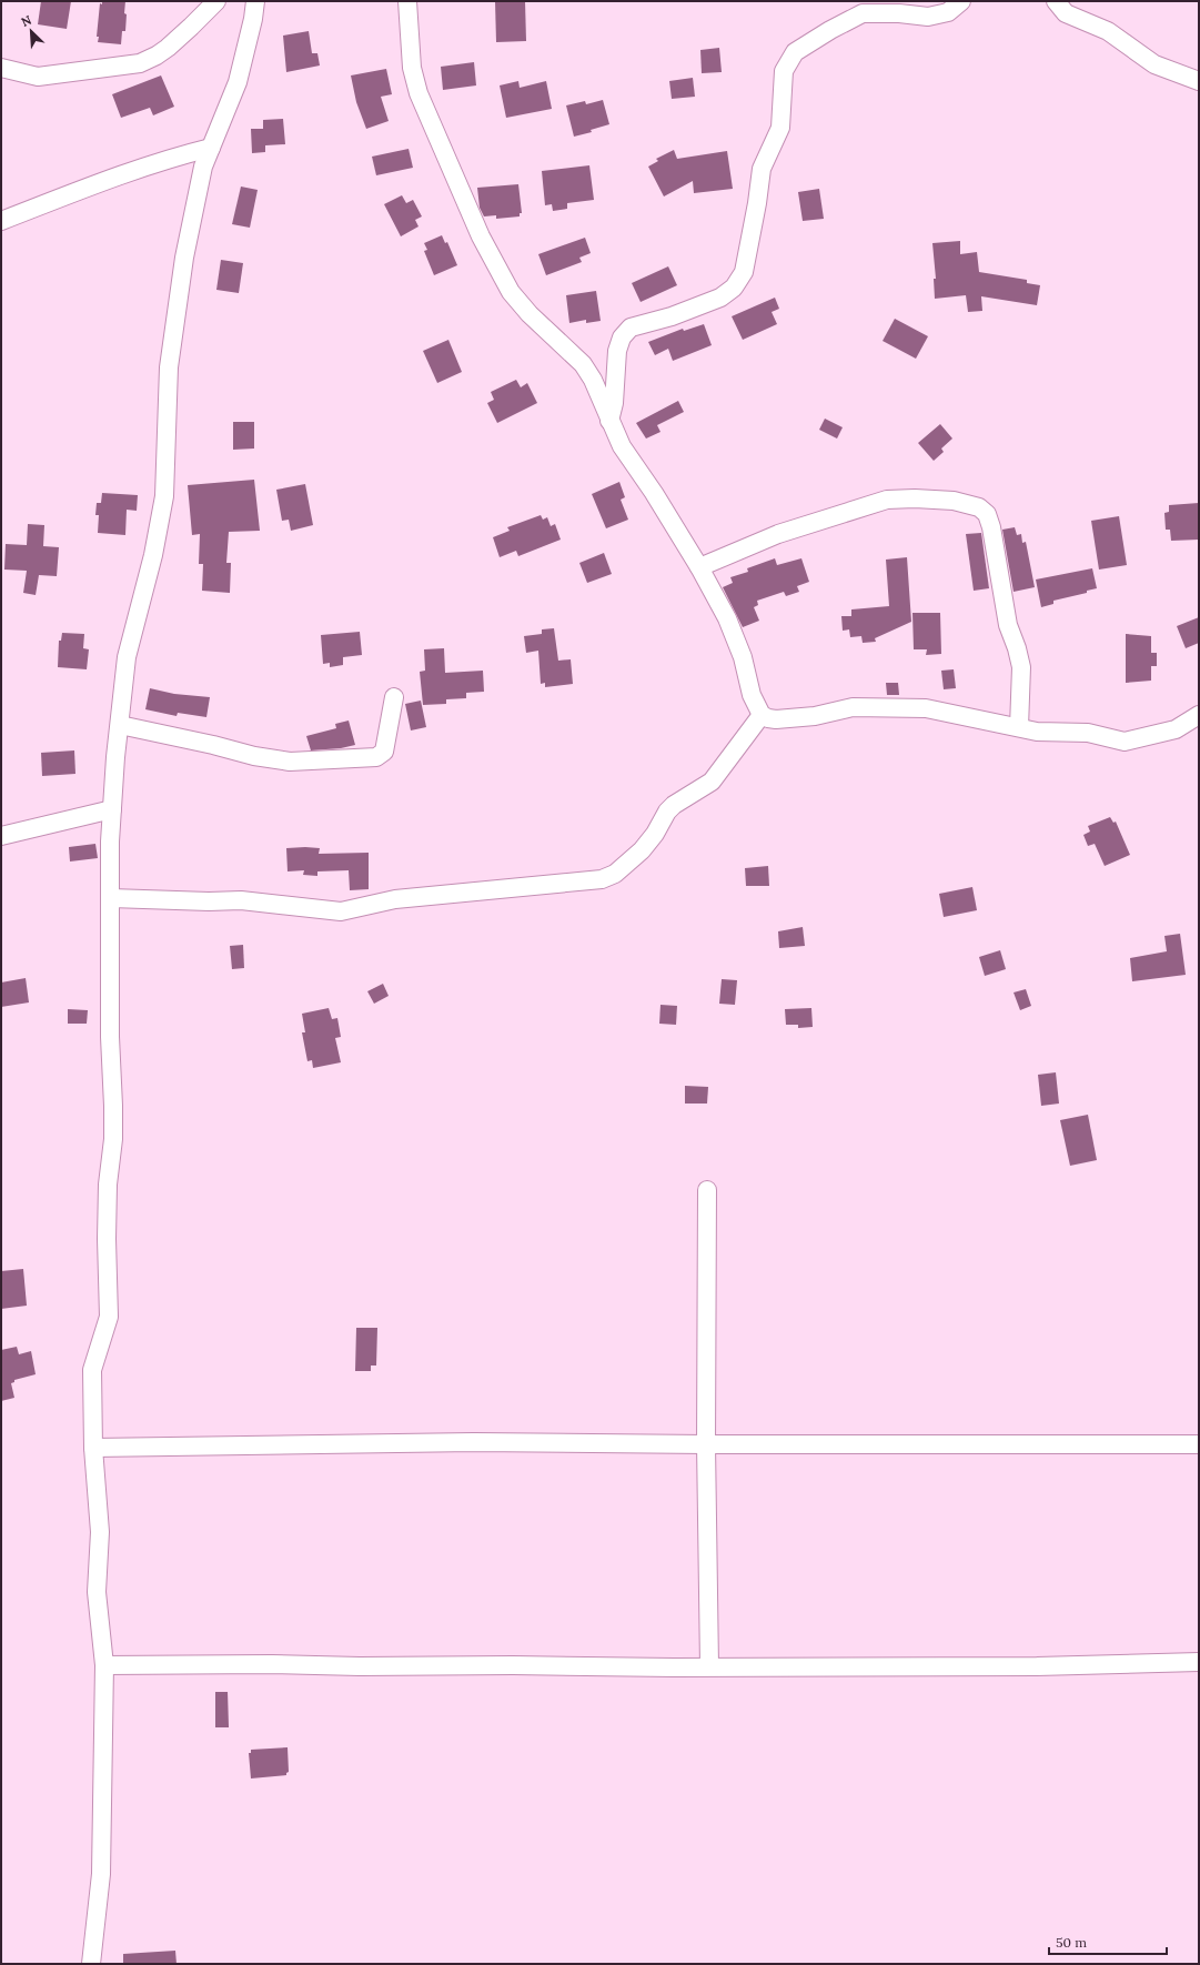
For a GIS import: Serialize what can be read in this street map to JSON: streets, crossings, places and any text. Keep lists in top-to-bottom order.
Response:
{
  "scale_bar": "50 m",
  "north": "top left"
}
